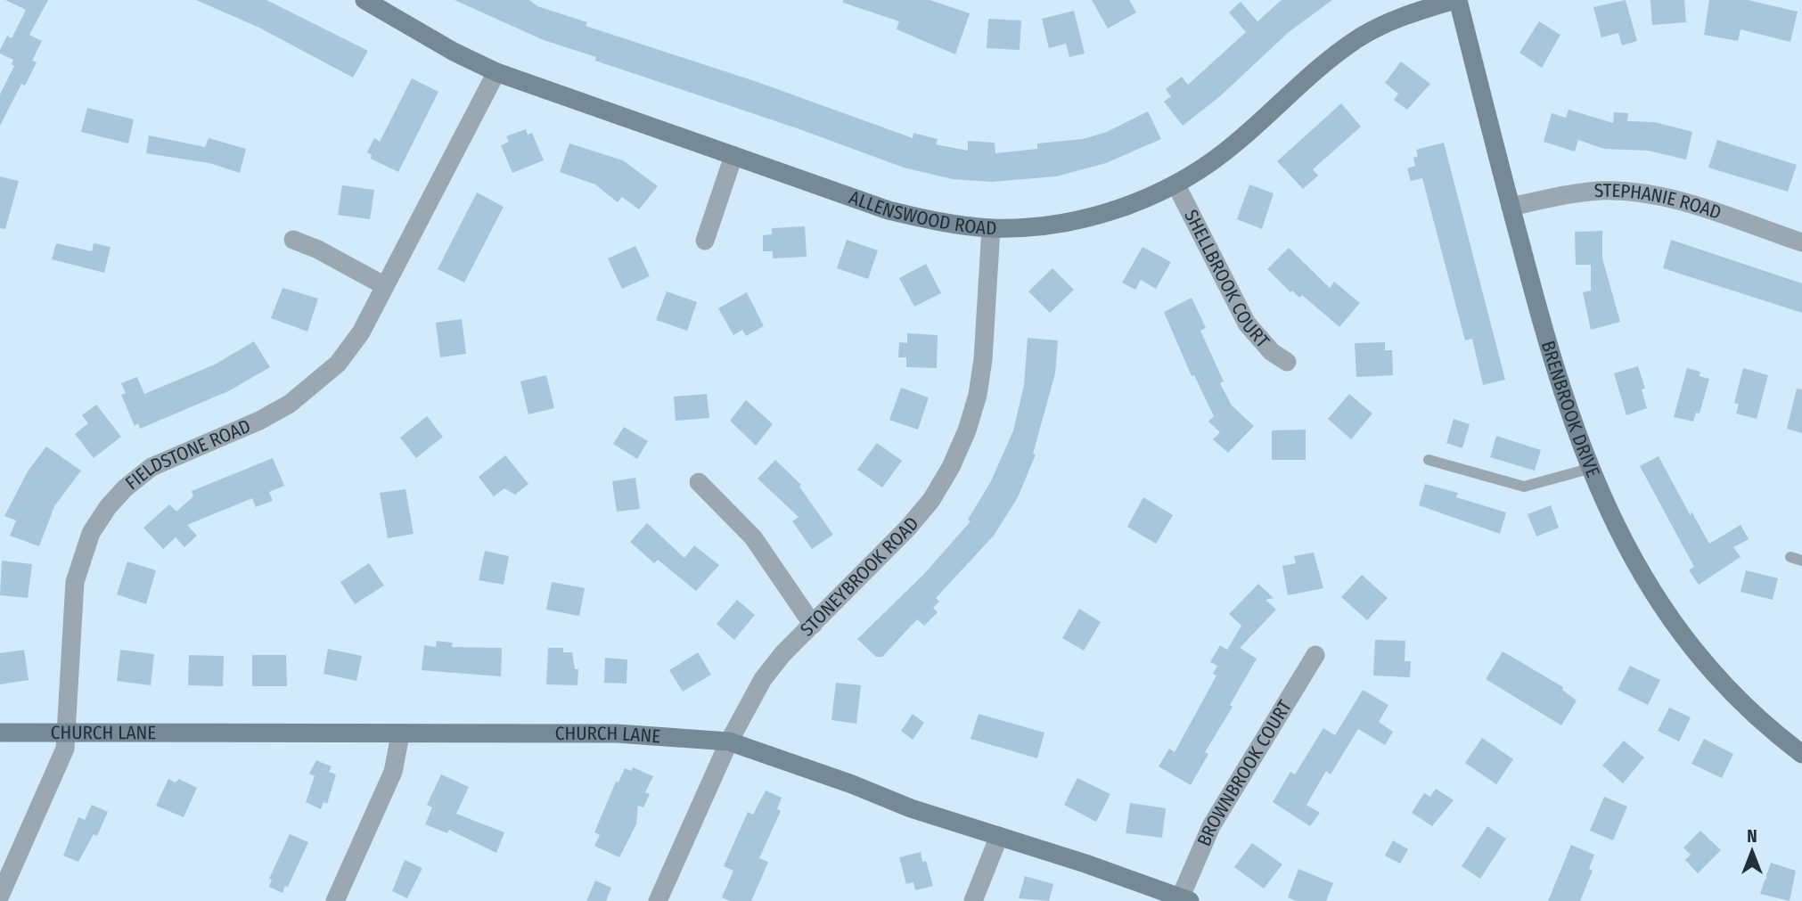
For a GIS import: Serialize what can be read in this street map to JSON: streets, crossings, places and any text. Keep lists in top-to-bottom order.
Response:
{
  "streets": {
    "street": [
      "STEPHANIE ROAD",
      "ALLENSWOOD ROAD",
      "SHELLBROOK COURT",
      "BRENBROOK DRIVE",
      "FIELDSTONE ROAD",
      "STONEYBROOK ROAD",
      "CHURCH LANE",
      "BROWNBROOK COURT"
    ]
  },
  "crossings": [
    ["STEPHANIE ROAD", "BRENBROOK DRIVE"],
    ["ALLENSWOOD ROAD", "SHELLBROOK COURT"],
    ["ALLENSWOOD ROAD", "BRENBROOK DRIVE"],
    ["ALLENSWOOD ROAD", "FIELDSTONE ROAD"],
    ["ALLENSWOOD ROAD", "STONEYBROOK ROAD"],
    ["FIELDSTONE ROAD", "CHURCH LANE"],
    ["STONEYBROOK ROAD", "CHURCH LANE"],
    ["CHURCH LANE", "BROWNBROOK COURT"]
  ],
  "north": "top"
}
